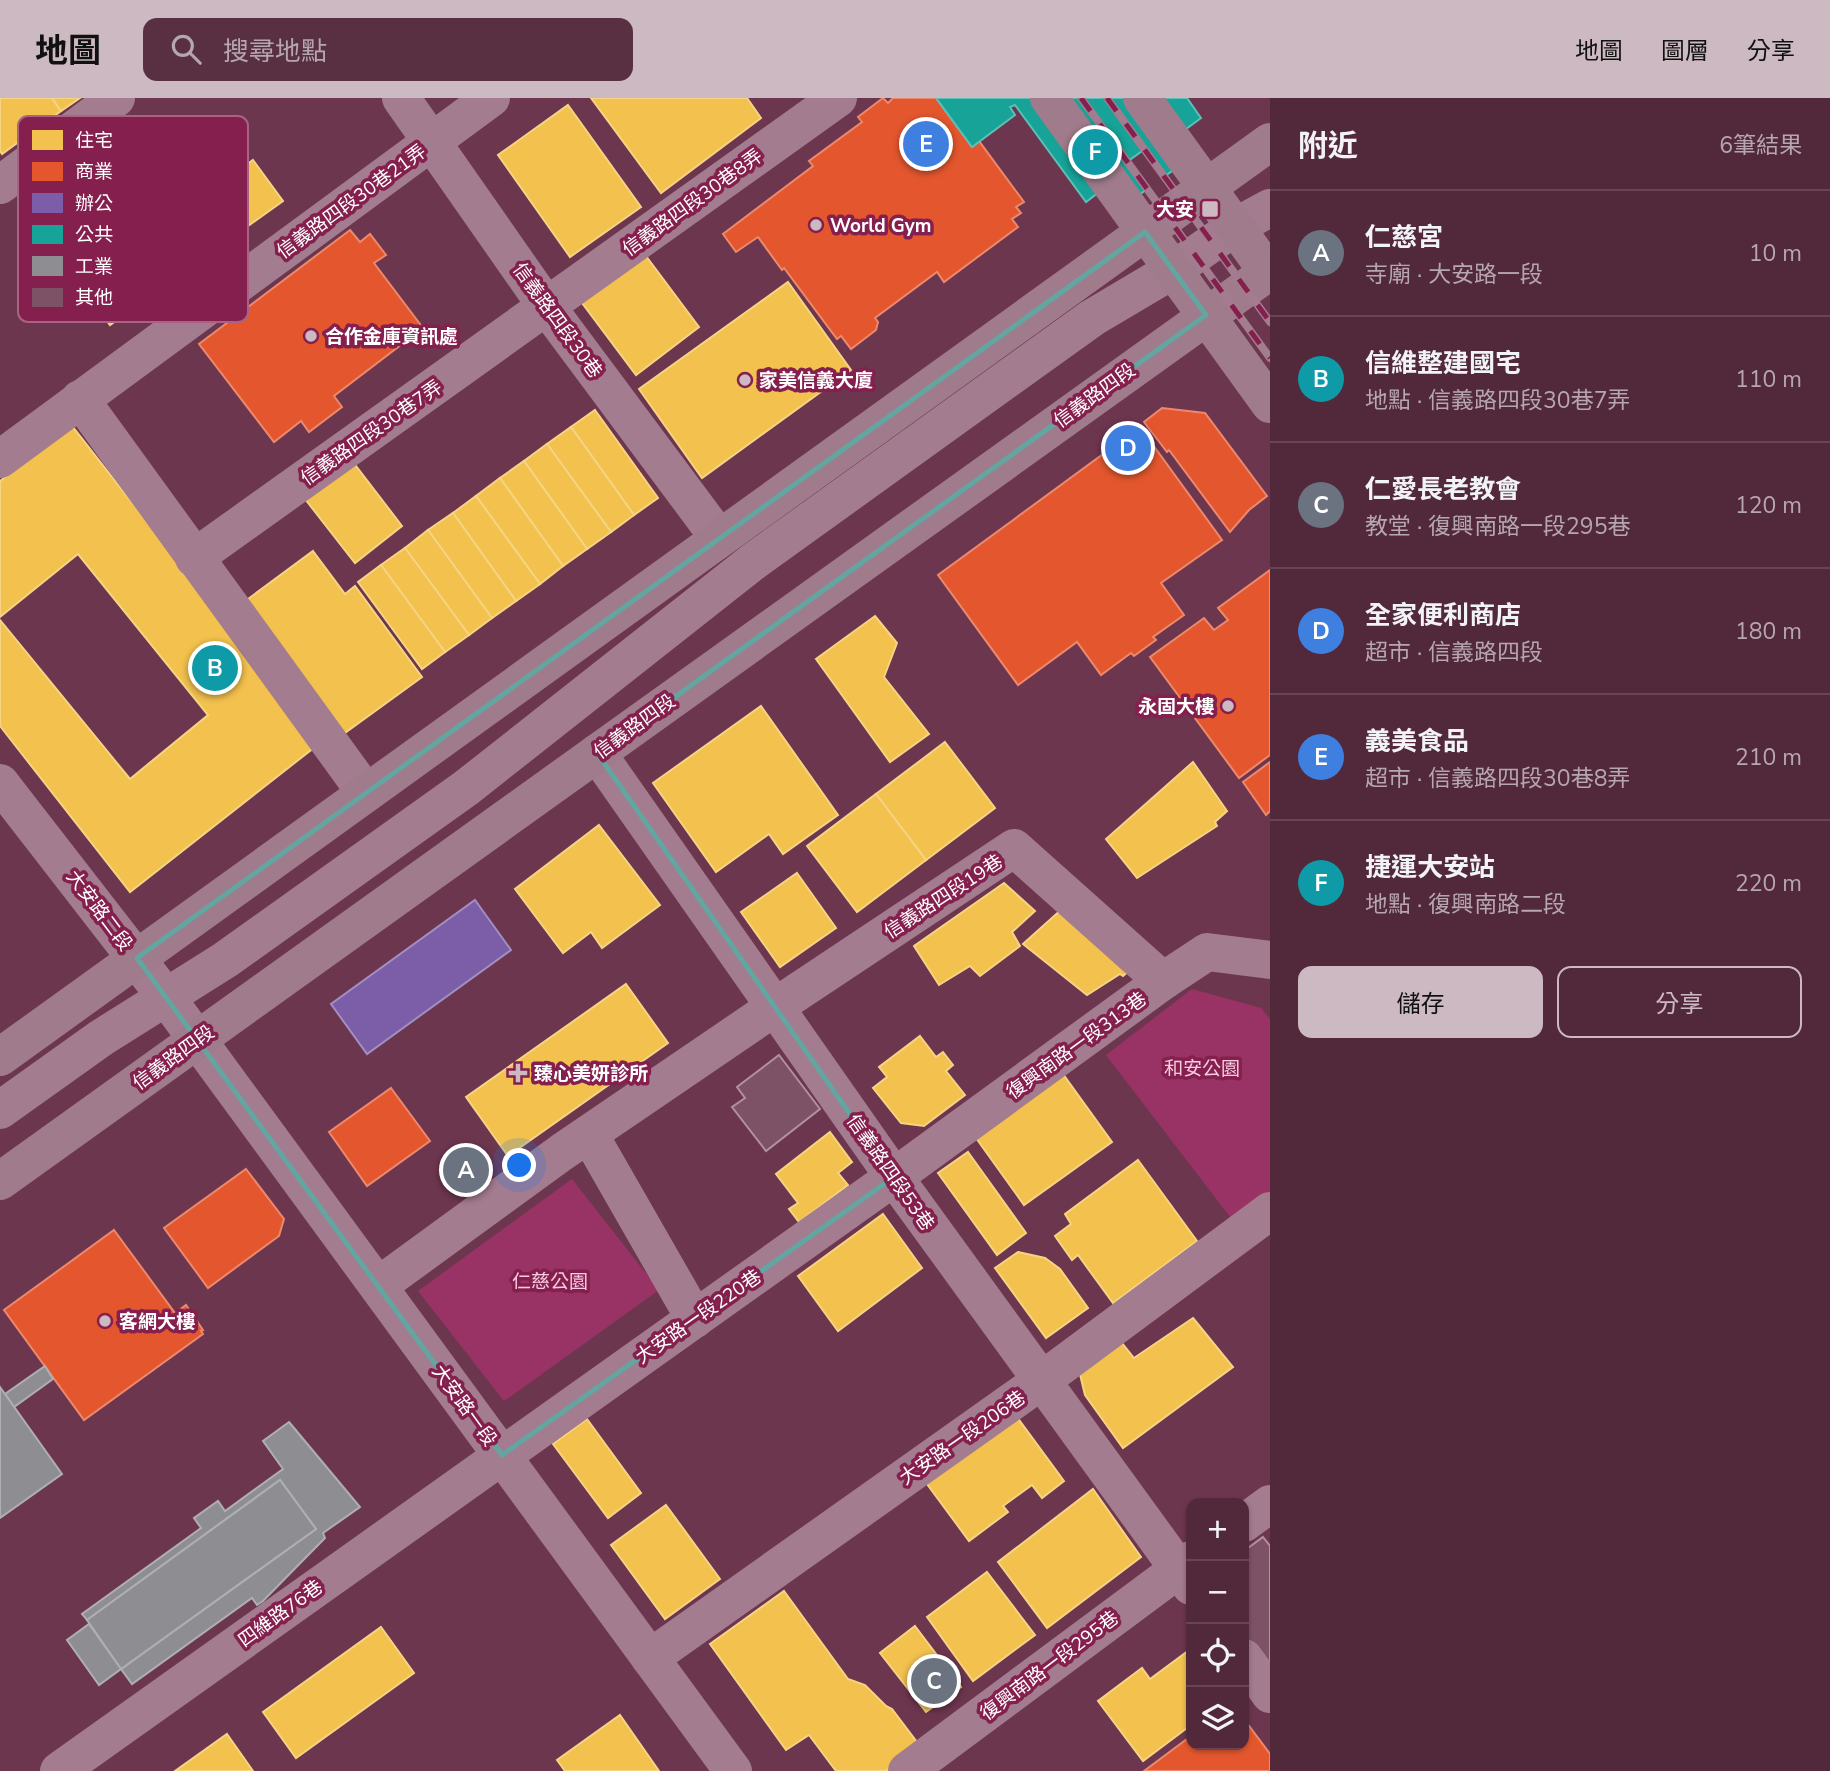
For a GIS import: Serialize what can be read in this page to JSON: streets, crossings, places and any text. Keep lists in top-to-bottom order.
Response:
{
  "streets": {
    "main road": ["信義路四段"],
    "street": [
      "信義路四段30巷21弄",
      "信義路四段30巷8弄",
      "信義路四段30巷",
      "信義路四段30巷7弄",
      "信義路四段19巷",
      "大安路二段",
      "復興南路一段313巷",
      "信義路四段53巷",
      "大安路一段220巷",
      "大安路一段",
      "大安路一段206巷",
      "四維路76巷",
      "復興南路一段295巷"
    ]
  },
  "crossings": [
    ["信義路四段30巷21弄", "信義路四段30巷"],
    ["信義路四段30巷8弄", "信義路四段30巷"],
    ["信義路四段30巷8弄", "信義路四段30巷7弄"],
    ["信義路四段30巷", "信義路四段30巷7弄"],
    ["信義路四段", "大安路二段"],
    ["信義路四段", "信義路四段53巷"],
    ["信義路四段", "大安路一段"],
    ["信義路四段19巷", "復興南路一段313巷"],
    ["信義路四段19巷", "信義路四段53巷"],
    ["大安路二段", "大安路一段"],
    ["復興南路一段313巷", "信義路四段53巷"],
    ["復興南路一段313巷", "大安路一段220巷"],
    ["信義路四段53巷", "大安路一段220巷"],
    ["信義路四段53巷", "大安路一段206巷"],
    ["大安路一段220巷", "大安路一段"],
    ["大安路一段220巷", "四維路76巷"],
    ["大安路一段", "大安路一段206巷"],
    ["大安路一段", "四維路76巷"]
  ],
  "parks": ["和安公園", "仁慈公園"],
  "places": {
    "transit": ["大安"],
    "other": [
      "World Gym",
      "合作金庫資訊處",
      "家美信義大廈",
      "永固大樓",
      "客網大樓"
    ],
    "health": ["臻心美妍診所"]
  },
  "legend": [
    "住宅",
    "商業",
    "辦公",
    "公共",
    "工業",
    "其他"
  ],
  "page": {
    "header": "地圖",
    "search": "搜尋地點",
    "nav": ["地圖", "圖層", "分享"],
    "heading": ["附近", "6筆結果"],
    "pins": [
      "E",
      "F",
      "D",
      "B",
      "A",
      "C"
    ],
    "list": [
      {
        "mark": "A",
        "name": "仁慈宮",
        "note": "寺廟 · 大安路一段",
        "value": "10 m"
      },
      {
        "mark": "B",
        "name": "信維整建國宅",
        "note": "地點 · 信義路四段30巷7弄",
        "value": "110 m"
      },
      {
        "mark": "C",
        "name": "仁愛長老教會",
        "note": "教堂 · 復興南路一段295巷",
        "value": "120 m"
      },
      {
        "mark": "D",
        "name": "全家便利商店",
        "note": "超市 · 信義路四段",
        "value": "180 m"
      },
      {
        "mark": "E",
        "name": "義美食品",
        "note": "超市 · 信義路四段30巷8弄",
        "value": "210 m"
      },
      {
        "mark": "F",
        "name": "捷運大安站",
        "note": "地點 · 復興南路二段",
        "value": "220 m"
      }
    ],
    "buttons": ["儲存", "分享"],
    "map_buttons": ["+", "−"]
  }
}
